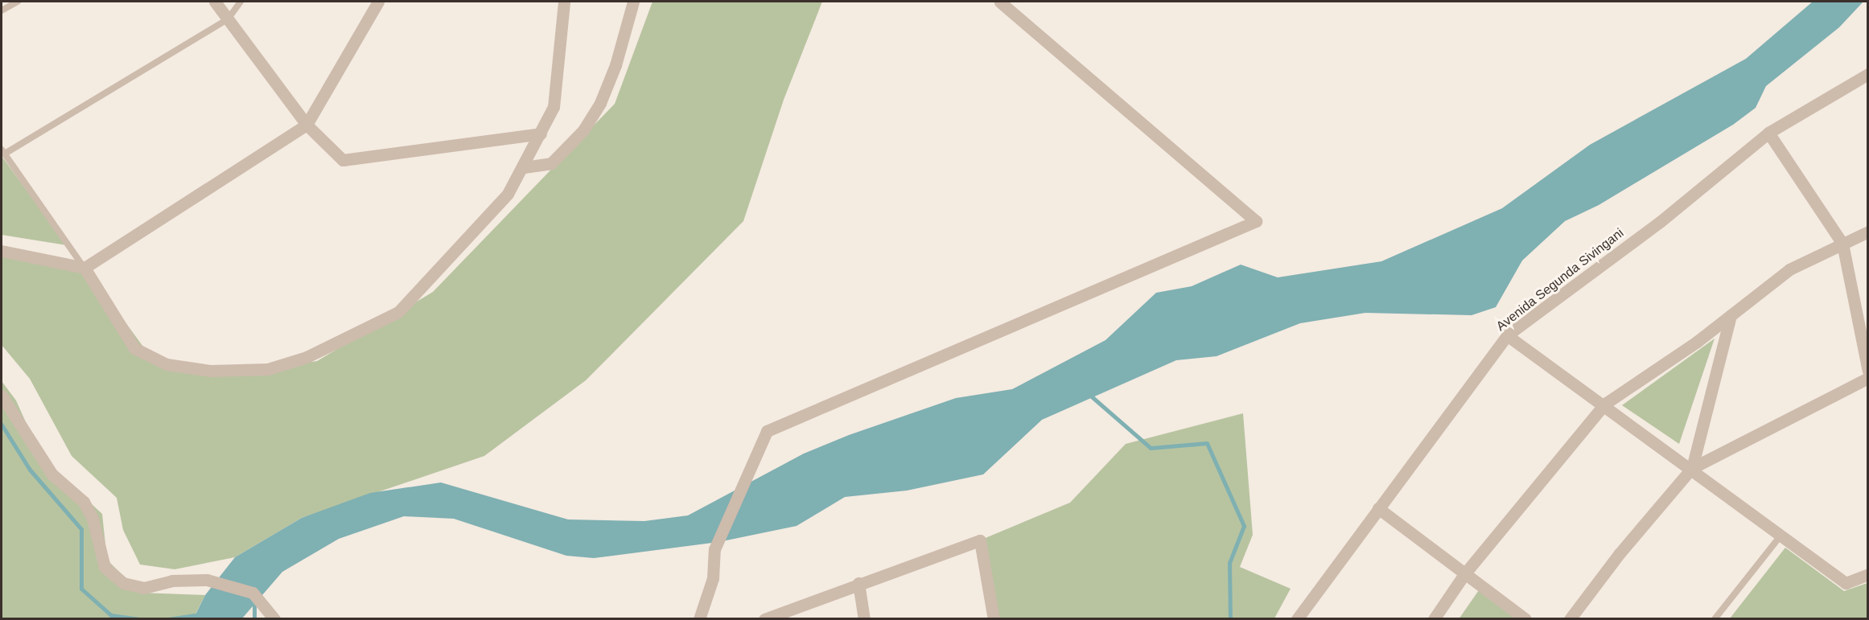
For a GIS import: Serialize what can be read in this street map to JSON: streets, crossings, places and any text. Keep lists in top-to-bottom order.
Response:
{
  "streets": {
    "street": ["Avenida Segunda Sivingani"]
  }
}
